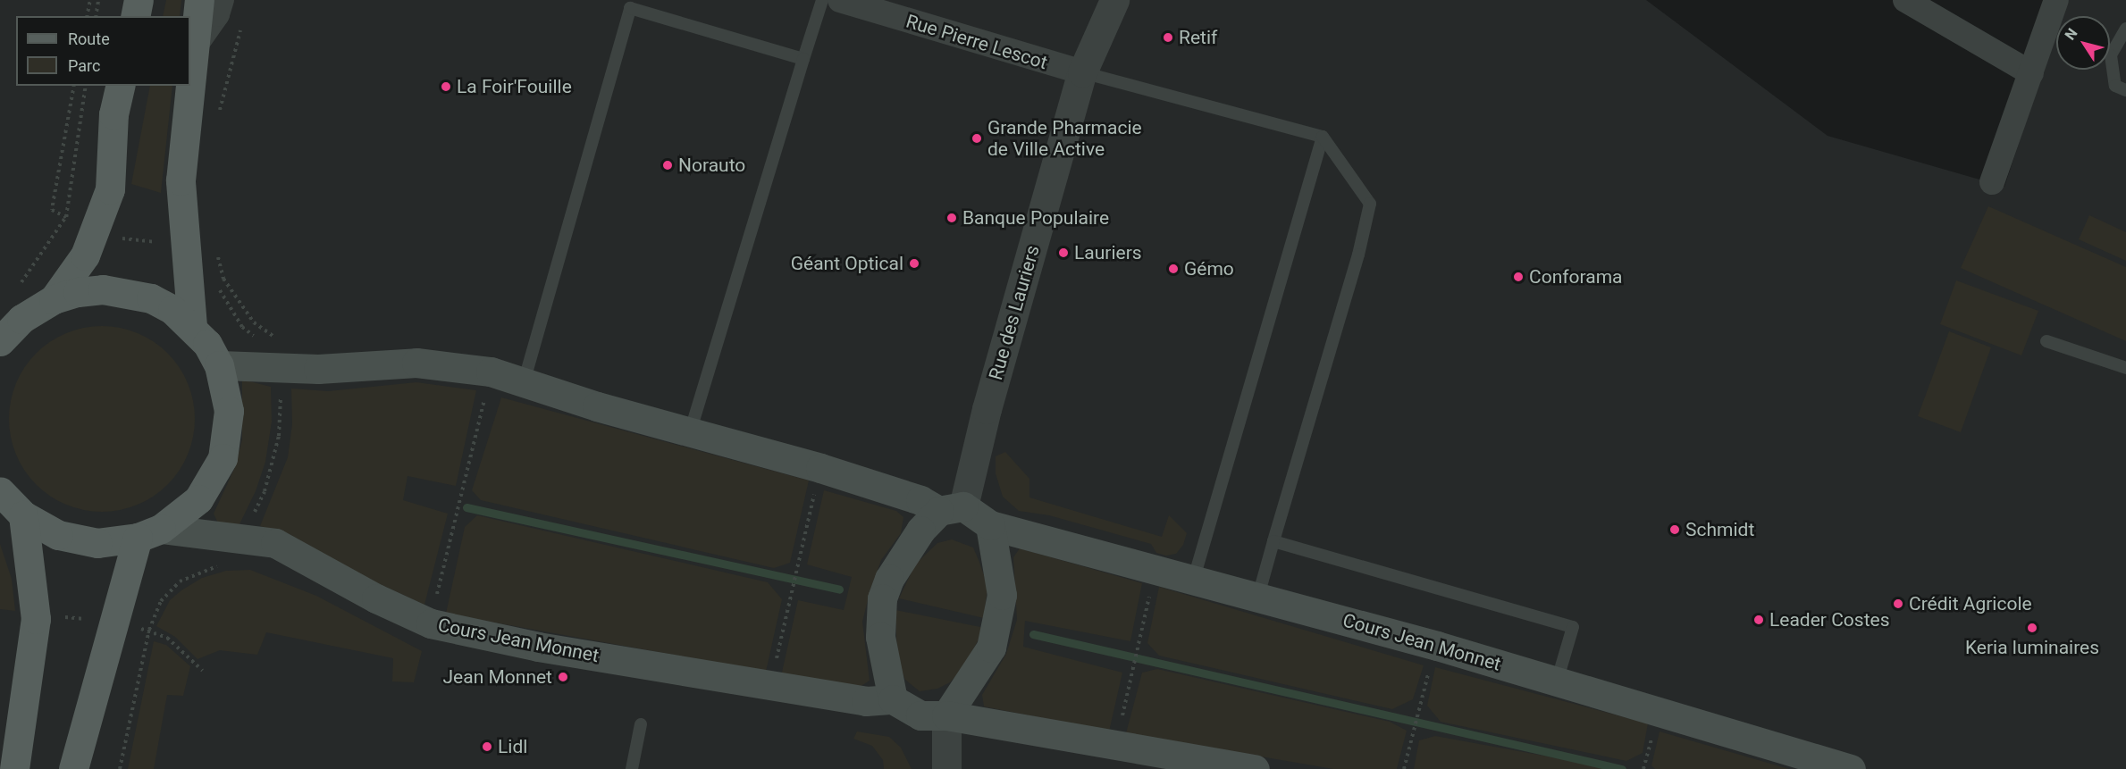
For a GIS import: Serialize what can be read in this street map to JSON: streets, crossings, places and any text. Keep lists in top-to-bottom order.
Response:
{
  "streets": {
    "main road": ["Cours Jean Monnet"],
    "street": ["Rue Pierre Lescot", "Rue des Lauriers"]
  },
  "crossings": [
    ["Rue Pierre Lescot", "Rue des Lauriers"]
  ],
  "places": [
    "Retif",
    "La Foir'Fouille",
    "Grande Pharmacie de Ville Active",
    "Norauto",
    "Banque Populaire",
    "Lauriers",
    "Géant Optical",
    "Gémo",
    "Conforama",
    "Schmidt",
    "Crédit Agricole",
    "Leader Costes",
    "Keria luminaires",
    "Jean Monnet",
    "Lidl"
  ],
  "legend": ["Route", "Parc"],
  "north": "top left"
}
